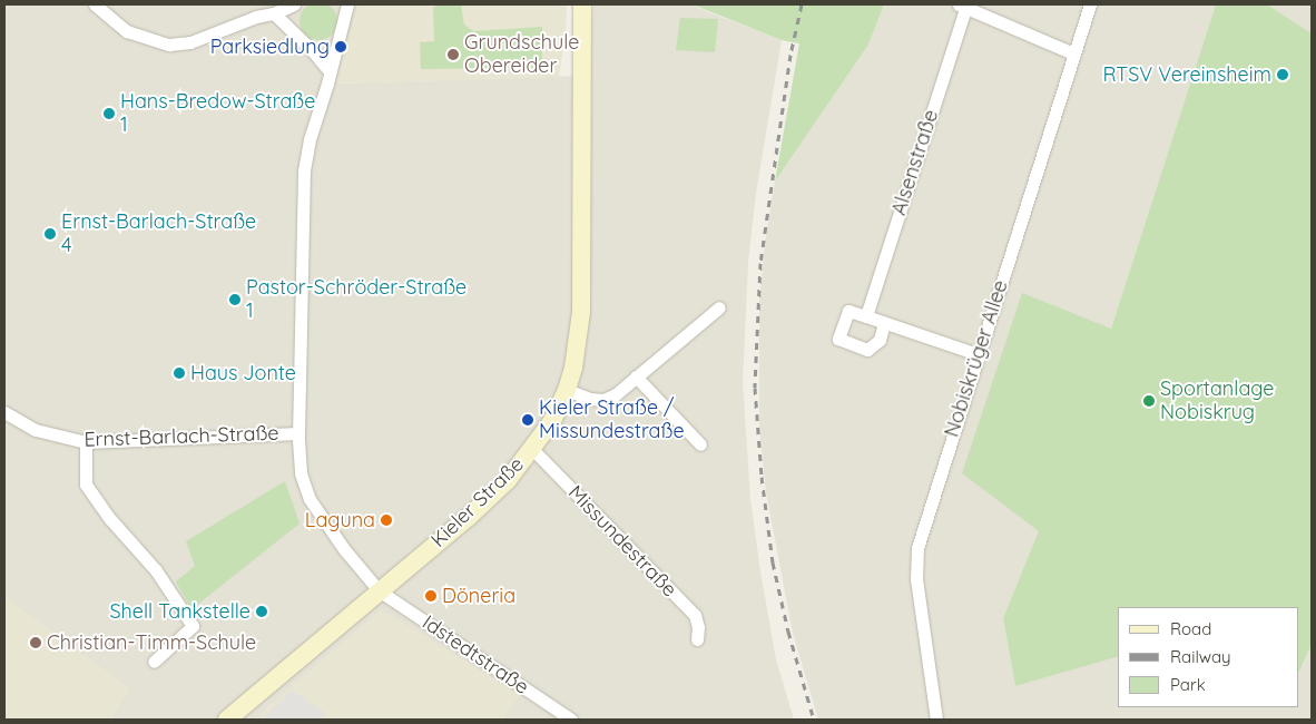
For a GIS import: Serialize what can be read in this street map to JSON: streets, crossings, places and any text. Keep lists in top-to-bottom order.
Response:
{
  "streets": {
    "main road": ["Kieler Straße"],
    "street": [
      "Alsenstraße",
      "Nobiskrüger Allee",
      "Ernst-Barlach-Straße",
      "Missundestraße",
      "Idstedtstraße"
    ]
  },
  "crossings": [
    ["Alsenstraße", "Nobiskrüger Allee"],
    ["Ernst-Barlach-Straße", "Idstedtstraße"],
    ["Kieler Straße", "Missundestraße"],
    ["Kieler Straße", "Idstedtstraße"]
  ],
  "places": [
    "Parksiedlung",
    "Grundschule Obereider",
    "RTSV Vereinsheim",
    "Hans-Bredow-Straße 1",
    "Ernst-Barlach-Straße 4",
    "Pastor-Schröder-Straße 1",
    "Haus Jonte",
    "Sportanlage Nobiskrug",
    "Kieler Straße / Missundestraße",
    "Laguna",
    "Döneria",
    "Shell Tankstelle",
    "Christian-Timm-Schule"
  ],
  "legend": ["Road", "Railway", "Park"]
}
